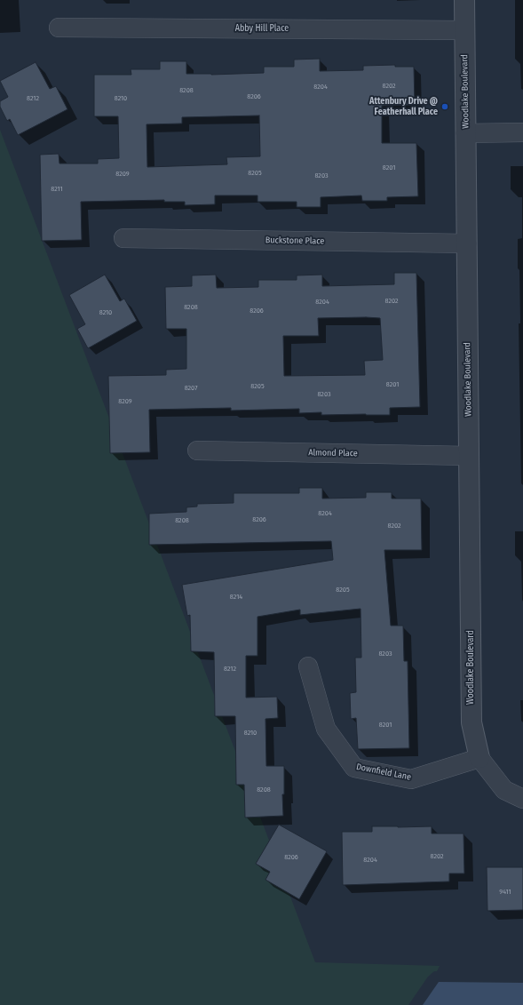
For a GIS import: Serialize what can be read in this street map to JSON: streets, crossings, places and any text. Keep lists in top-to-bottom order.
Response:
{
  "streets": {
    "street": [
      "Abby Hill Place",
      "Woodlake Boulevard",
      "Buckstone Place",
      "Almond Place",
      "Downfield Lane"
    ]
  },
  "crossings": [
    ["Abby Hill Place", "Woodlake Boulevard"],
    ["Woodlake Boulevard", "Buckstone Place"],
    ["Woodlake Boulevard", "Almond Place"],
    ["Woodlake Boulevard", "Downfield Lane"]
  ],
  "places": ["Attenbury Drive @ Featherhall Place"],
  "house_numbers": [
    "8202",
    "8204",
    "8208",
    "8206",
    "8212",
    "8210",
    "8201",
    "8205",
    "8209",
    "8203",
    "8211",
    "8202",
    "8204",
    "8208",
    "8206",
    "8210",
    "8201",
    "8205",
    "8207",
    "8203",
    "8209",
    "8204",
    "8206",
    "8208",
    "8202",
    "8205",
    "8214",
    "8203",
    "8212",
    "8201",
    "8210",
    "8208",
    "8202",
    "8206",
    "8204",
    "9411"
  ]
}
